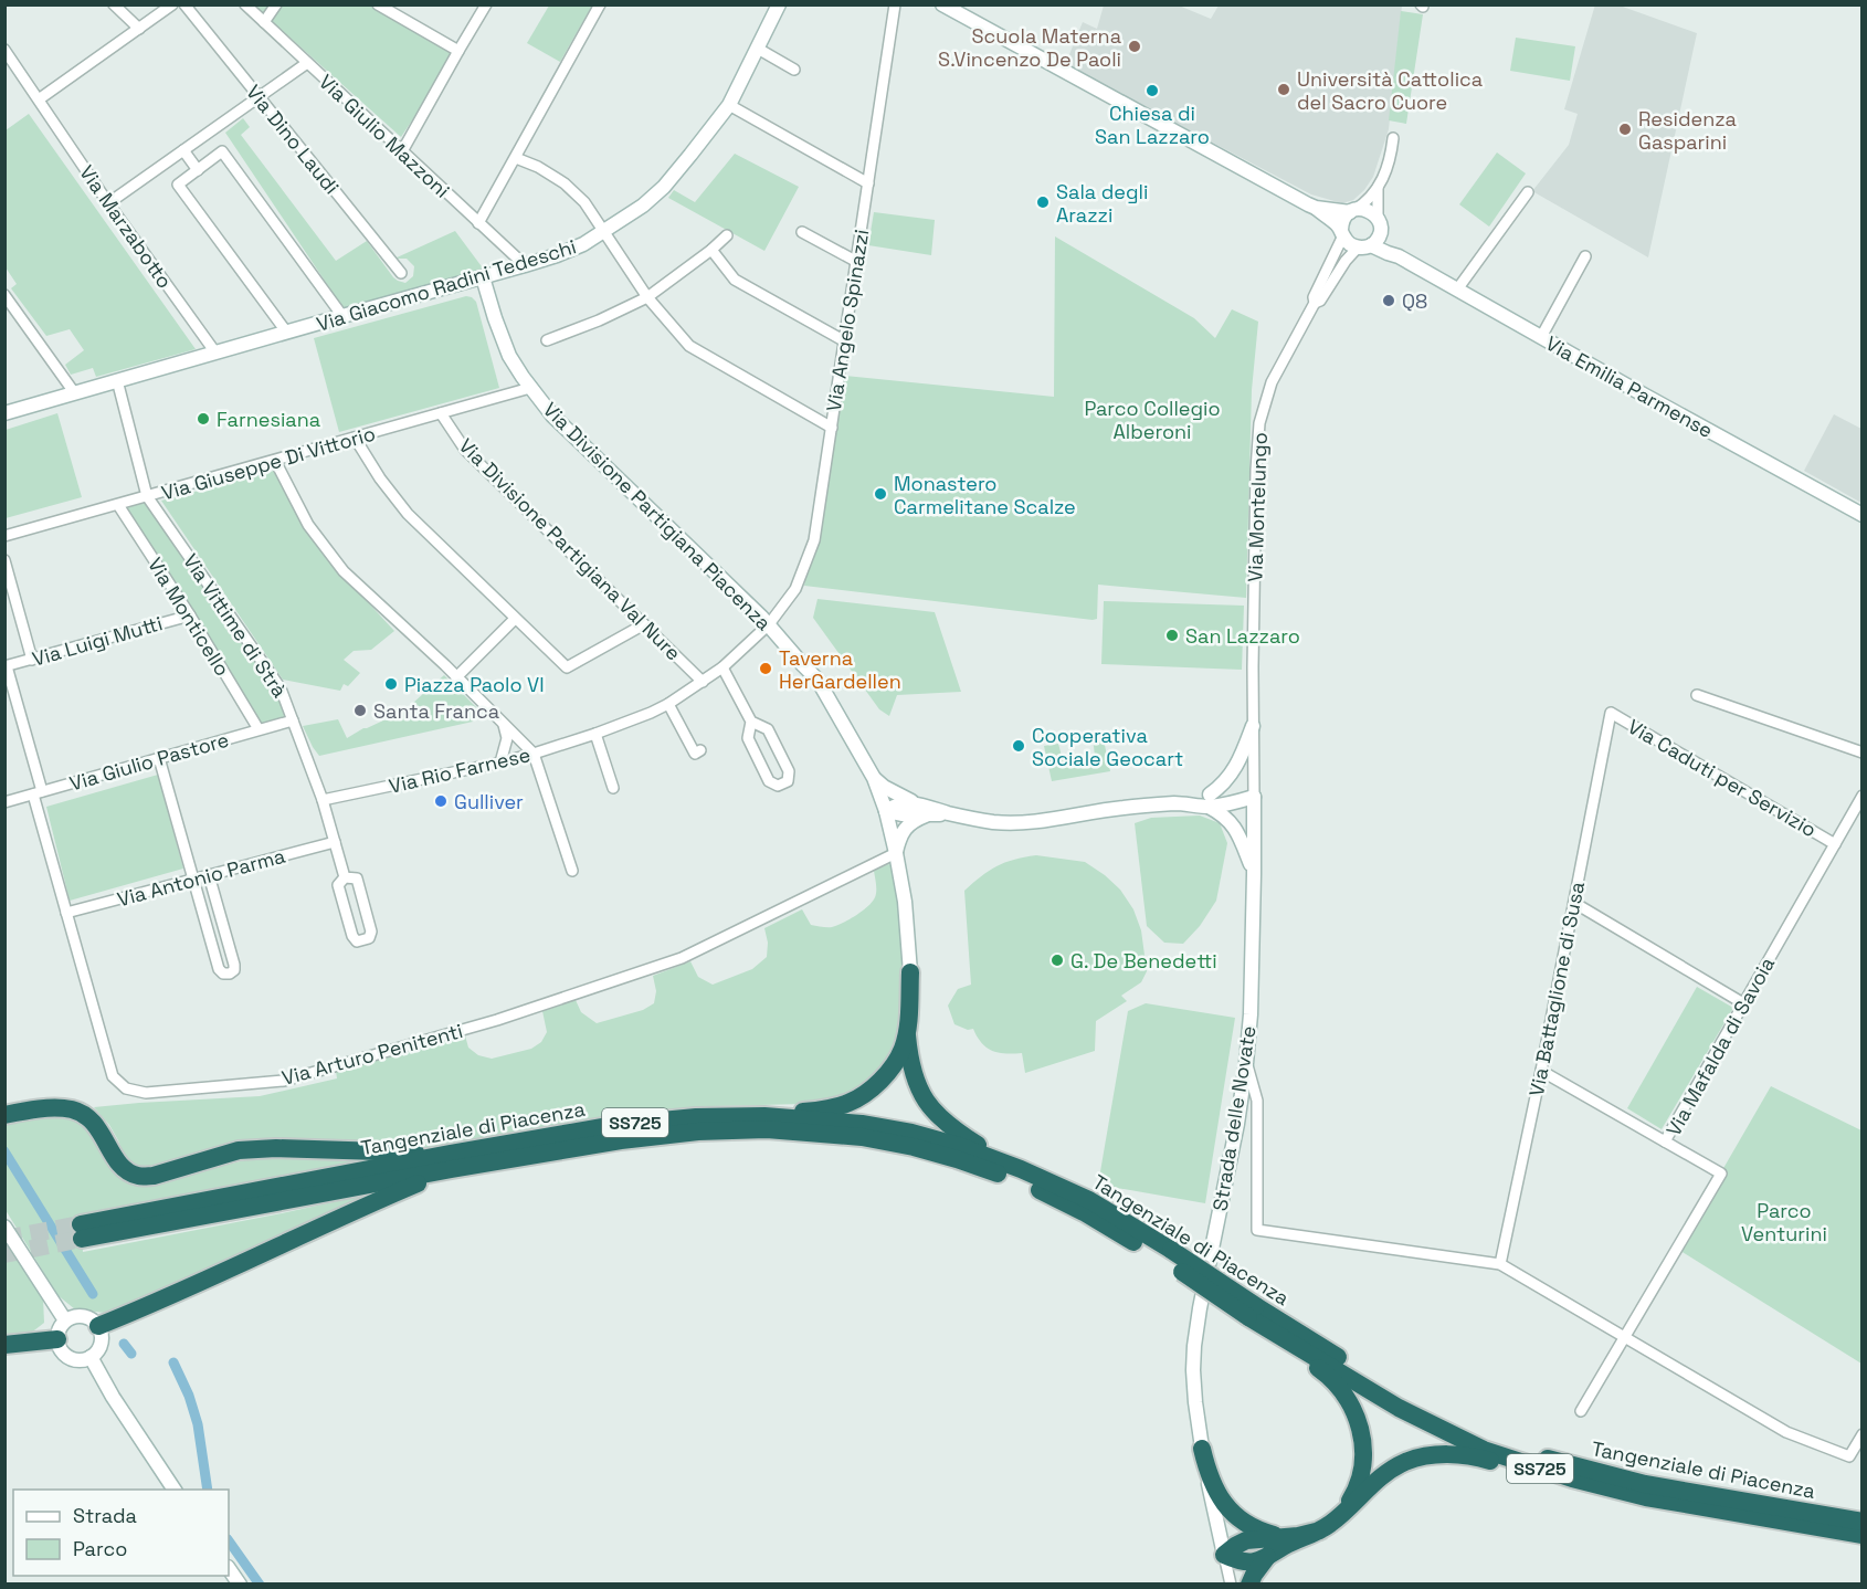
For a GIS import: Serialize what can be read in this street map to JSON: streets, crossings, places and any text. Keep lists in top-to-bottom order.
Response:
{
  "streets": {
    "highway": ["SS725", "Tangenziale di Piacenza"],
    "main road": [
      "Via Giacomo Radini Tedeschi",
      "Via Emilia Parmense",
      "Via Divisione Partigiana Piacenza",
      "Strada delle Novate"
    ],
    "street": [
      "Via Giulio Mazzoni",
      "Via Dino Laudi",
      "Via Marzabotto",
      "Via Angelo Spinazzi",
      "Via Giuseppe Di Vittorio",
      "Via Montelungo",
      "Via Divisione Partigiana Val Nure",
      "Via Monticello",
      "Via Vittime di Strà",
      "Via Luigi Mutti",
      "Via Giulio Pastore",
      "Via Rio Farnese",
      "Via Caduti per Servizio",
      "Via Antonio Parma",
      "Via Battaglione di Susa",
      "Via Mafalda di Savoia",
      "Via Arturo Penitenti"
    ]
  },
  "crossings": [
    ["Via Giulio Mazzoni", "Via Giacomo Radini Tedeschi"],
    ["Via Marzabotto", "Via Giacomo Radini Tedeschi"],
    ["Via Giacomo Radini Tedeschi", "Via Divisione Partigiana Piacenza"],
    ["Via Giacomo Radini Tedeschi", "Via Vittime di Strà"],
    ["Via Angelo Spinazzi", "Via Divisione Partigiana Piacenza"],
    ["Via Angelo Spinazzi", "Via Rio Farnese"],
    ["Via Emilia Parmense", "Via Montelungo"],
    ["Via Giuseppe Di Vittorio", "Via Divisione Partigiana Piacenza"],
    ["Via Giuseppe Di Vittorio", "Via Divisione Partigiana Val Nure"],
    ["Via Giuseppe Di Vittorio", "Via Monticello"],
    ["Via Giuseppe Di Vittorio", "Via Vittime di Strà"],
    ["Via Montelungo", "Strada delle Novate"],
    ["Via Divisione Partigiana Piacenza", "Via Rio Farnese"],
    ["Via Divisione Partigiana Piacenza", "Via Arturo Penitenti"],
    ["Via Divisione Partigiana Val Nure", "Via Rio Farnese"],
    ["Via Monticello", "Via Luigi Mutti"],
    ["Via Monticello", "Via Giulio Pastore"],
    ["Via Vittime di Strà", "Via Giulio Pastore"],
    ["Via Vittime di Strà", "Via Rio Farnese"],
    ["Via Vittime di Strà", "Via Antonio Parma"],
    ["Via Luigi Mutti", "Via Arturo Penitenti"],
    ["Via Giulio Pastore", "Via Arturo Penitenti"],
    ["Via Caduti per Servizio", "Via Battaglione di Susa"],
    ["Via Caduti per Servizio", "Via Mafalda di Savoia"],
    ["Via Antonio Parma", "Via Arturo Penitenti"]
  ],
  "parks": ["Parco Collegio Alberoni", "Parco Venturini"],
  "places": [
    "Scuola Materna S.Vincenzo De Paoli",
    "Università Cattolica del Sacro Cuore",
    "Chiesa di San Lazzaro",
    "Residenza Gasparini",
    "Sala degli Arazzi",
    "Q8",
    "Farnesiana",
    "Monastero Carmelitane Scalze",
    "San Lazzaro",
    "Taverna HerGardellen",
    "Piazza Paolo VI",
    "Santa Franca",
    "Cooperativa Sociale Geocart",
    "Gulliver",
    "G. De Benedetti"
  ],
  "legend": ["Strada", "Parco"]
}
